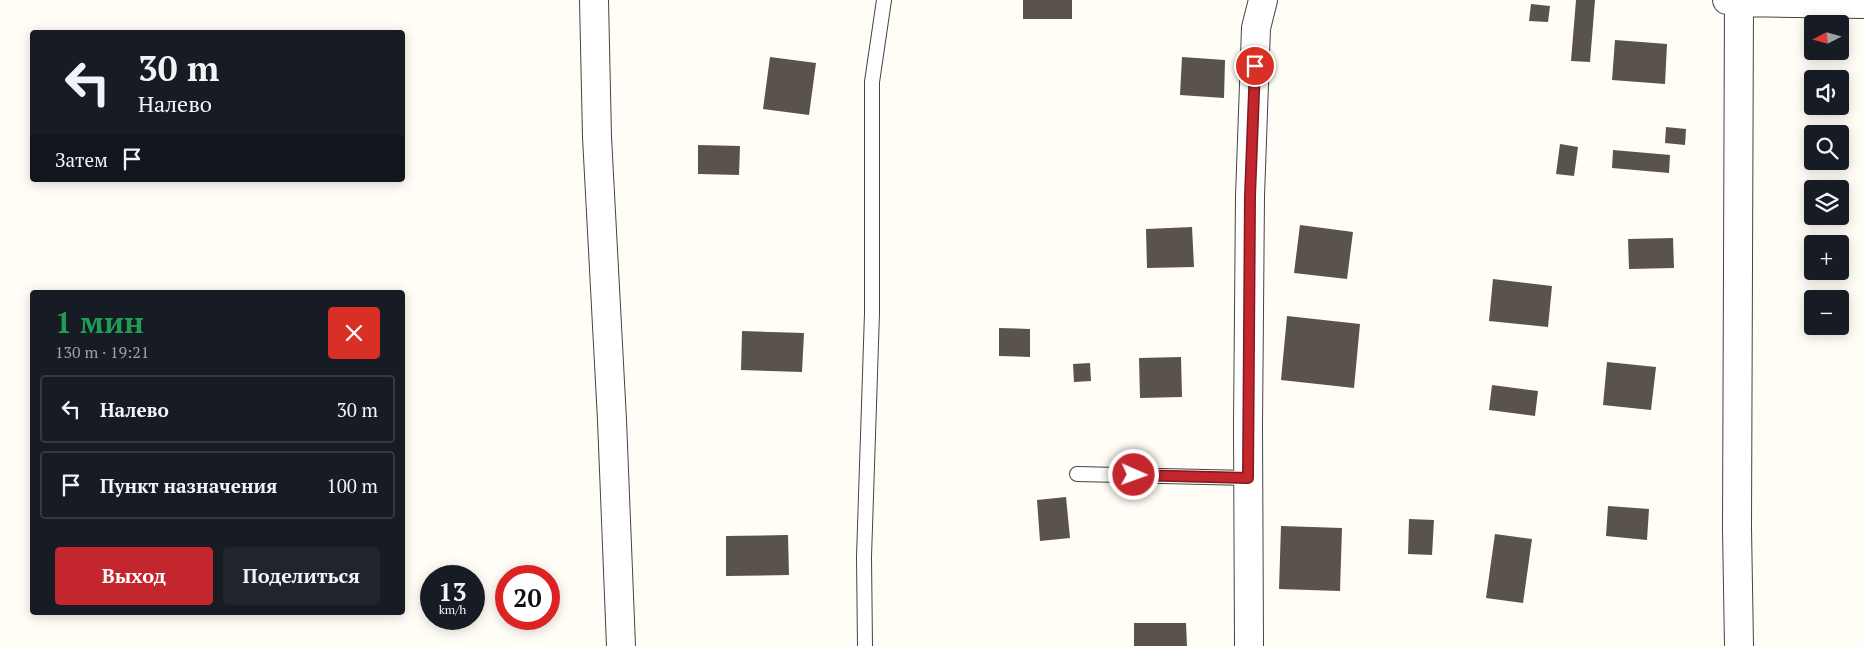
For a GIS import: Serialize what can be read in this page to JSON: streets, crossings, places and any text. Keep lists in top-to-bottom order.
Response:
{
  "north": "left",
  "page": {
    "map_buttons": ["+", "−"],
    "turn": ["30 m", "Налево"],
    "then": "Затем",
    "heading": ["1 мин", "130 m · 19:21"],
    "list": [
      {
        "name": "Налево",
        "value": "30 m"
      },
      {
        "name": "Пункт назначения",
        "value": "100 m"
      }
    ],
    "buttons": ["Выход", "Поделиться"],
    "speed": "13 km/h",
    "limit": "20"
  }
}
